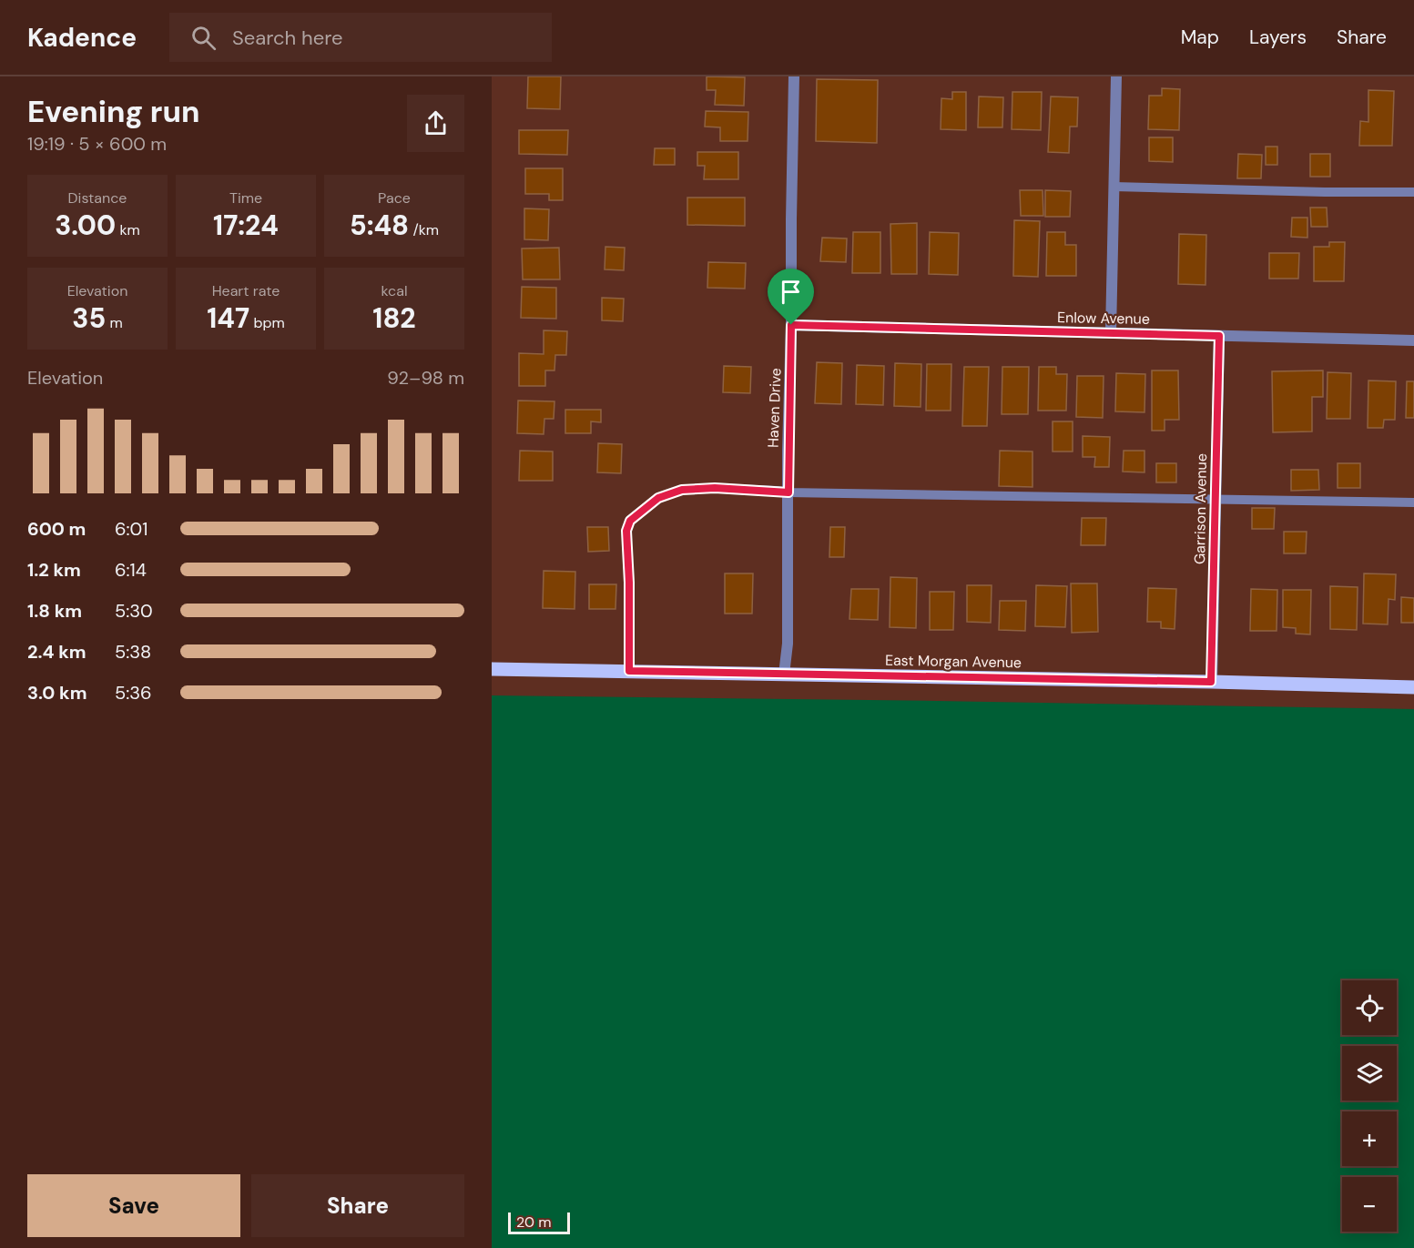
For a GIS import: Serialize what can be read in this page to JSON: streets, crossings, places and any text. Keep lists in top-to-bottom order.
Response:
{
  "streets": {
    "main road": ["East Morgan Avenue"],
    "street": ["Enlow Avenue", "Haven Drive", "Garrison Avenue"]
  },
  "crossings": [
    ["Enlow Avenue", "Haven Drive"],
    ["Enlow Avenue", "Garrison Avenue"],
    ["Haven Drive", "East Morgan Avenue"],
    ["Garrison Avenue", "East Morgan Avenue"]
  ],
  "scale_bar": "20 m",
  "page": {
    "header": "Kadence",
    "search": "Search here",
    "nav": ["Map", "Layers", "Share"],
    "heading": ["Evening run", "19:19 · 5 × 600 m"],
    "stats": [
      ["Distance", "3.00 km"],
      ["Time", "17:24"],
      ["Pace", "5:48 /km"],
      ["Elevation", "35 m"],
      ["Heart rate", "147 bpm"],
      ["kcal", "182"]
    ],
    "chart": ["Elevation", "92–98 m"],
    "list": [
      {
        "name": "600 m",
        "note": "6:01"
      },
      {
        "name": "1.2 km",
        "note": "6:14"
      },
      {
        "name": "1.8 km",
        "note": "5:30"
      },
      {
        "name": "2.4 km",
        "note": "5:38"
      },
      {
        "name": "3.0 km",
        "note": "5:36"
      }
    ],
    "map_buttons": ["+", "−"],
    "buttons": ["Save", "Share"],
    "scale": "20 m"
  }
}
